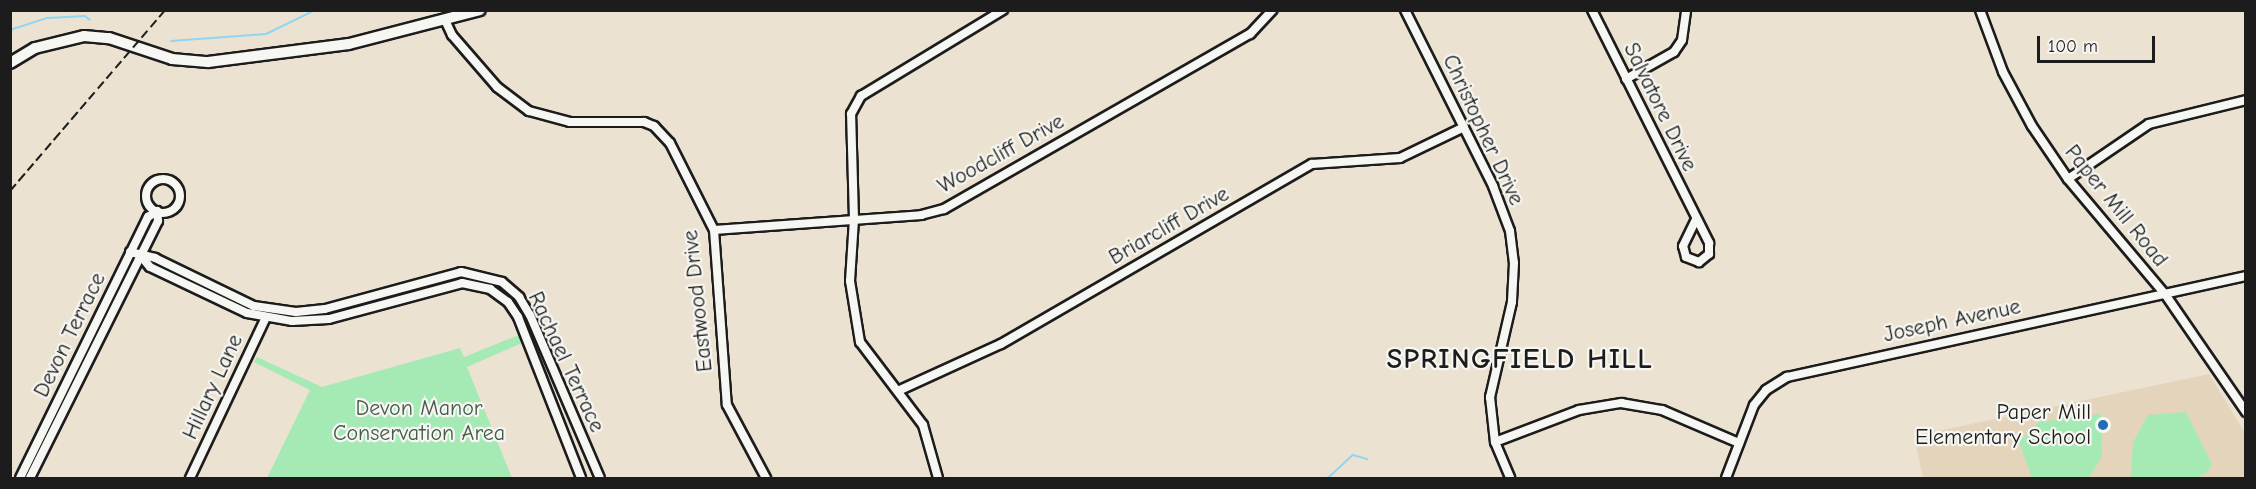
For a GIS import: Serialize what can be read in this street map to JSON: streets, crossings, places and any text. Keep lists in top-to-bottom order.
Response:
{
  "streets": {
    "street": [
      "Salvatore Drive",
      "Christopher Drive",
      "Woodcliff Drive",
      "Paper Mill Road",
      "Briarcliff Drive",
      "Eastwood Drive",
      "Joseph Avenue",
      "Devon Terrace",
      "Rachael Terrace",
      "Hillary Lane"
    ]
  },
  "crossings": [
    ["Christopher Drive", "Briarcliff Drive"],
    ["Woodcliff Drive", "Eastwood Drive"],
    ["Paper Mill Road", "Joseph Avenue"],
    ["Devon Terrace", "Rachael Terrace"],
    ["Rachael Terrace", "Hillary Lane"]
  ],
  "districts": ["SPRINGFIELD HILL"],
  "parks": ["Devon Manor Conservation Area"],
  "places": ["Paper Mill Elementary School"],
  "scale_bar": "100 m"
}
